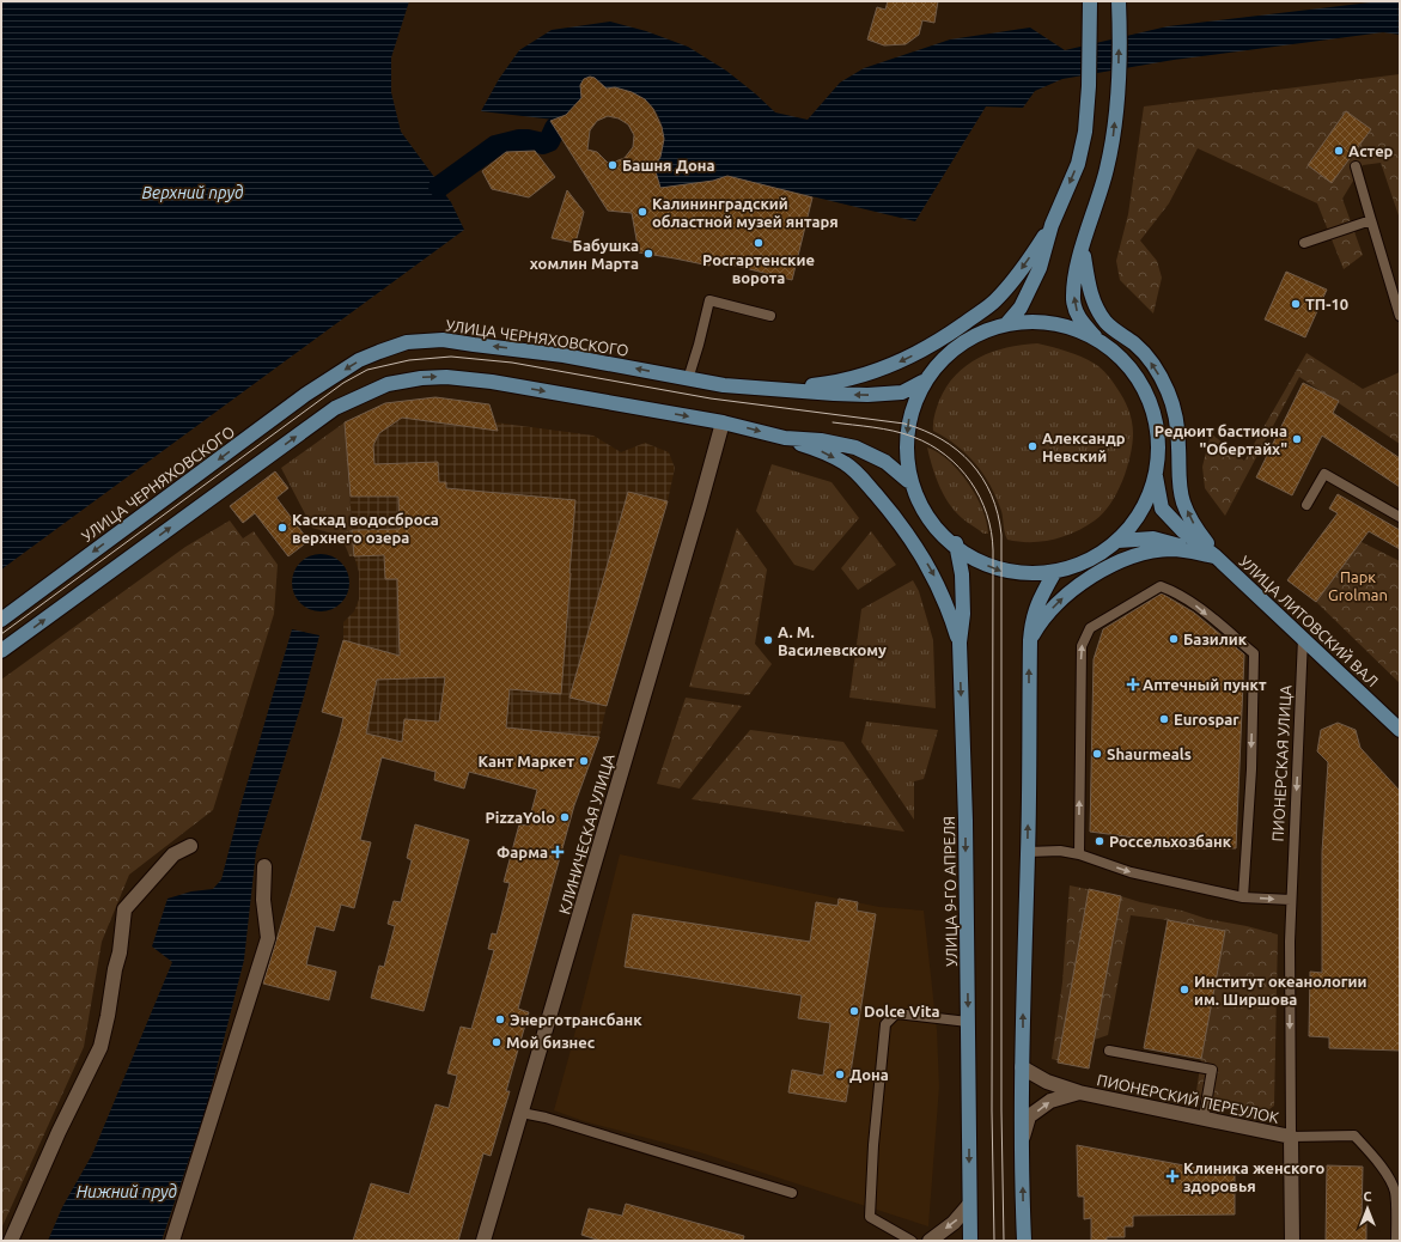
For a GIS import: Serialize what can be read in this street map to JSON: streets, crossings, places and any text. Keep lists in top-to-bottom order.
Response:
{
  "streets": {
    "main road": ["УЛИЦА ЧЕРНЯХОВСКОГО", "УЛИЦА ЛИТОВСКИЙ ВАЛ", "УЛИЦА 9-ГО АПРЕЛЯ"],
    "street": ["КЛИНИЧЕСКАЯ УЛИЦА", "ПИОНЕРСКИЙ ПЕРЕУЛОК"],
    "lane": ["ПИОНЕРСКАЯ УЛИЦА"]
  },
  "crossings": [
    ["УЛИЦА ЛИТОВСКИЙ ВАЛ", "ПИОНЕРСКАЯ УЛИЦА"],
    ["ПИОНЕРСКАЯ УЛИЦА", "ПИОНЕРСКИЙ ПЕРЕУЛОК"]
  ],
  "one_way": ["ПИОНЕРСКАЯ УЛИЦА"],
  "water": ["Верхний пруд", "Нижний пруд"],
  "parks": ["Парк Grolman"],
  "places": {
    "other": [
      "Астер",
      "Башня Дона",
      "Калининградский областной музей янтаря",
      "Росгартенские ворота",
      "Бабушка хомлин Марта",
      "ТП-10",
      "Редюит бастиона \"Обертайх\"",
      "Александр Невский",
      "Каскад водосброса верхнего озера",
      "Базилик",
      "А. М. Василевскому",
      "Eurospar",
      "Shaurmeals",
      "Кант Маркет",
      "PizzaYolo",
      "Россельхозбанк",
      "Институт океанологии им. Ширшова",
      "Dolce Vita",
      "Энерготрансбанк",
      "Мой бизнес",
      "Дона"
    ],
    "health": ["Аптечный пункт", "Фарма", "Клиника женского здоровья"]
  },
  "north": "top"
}
